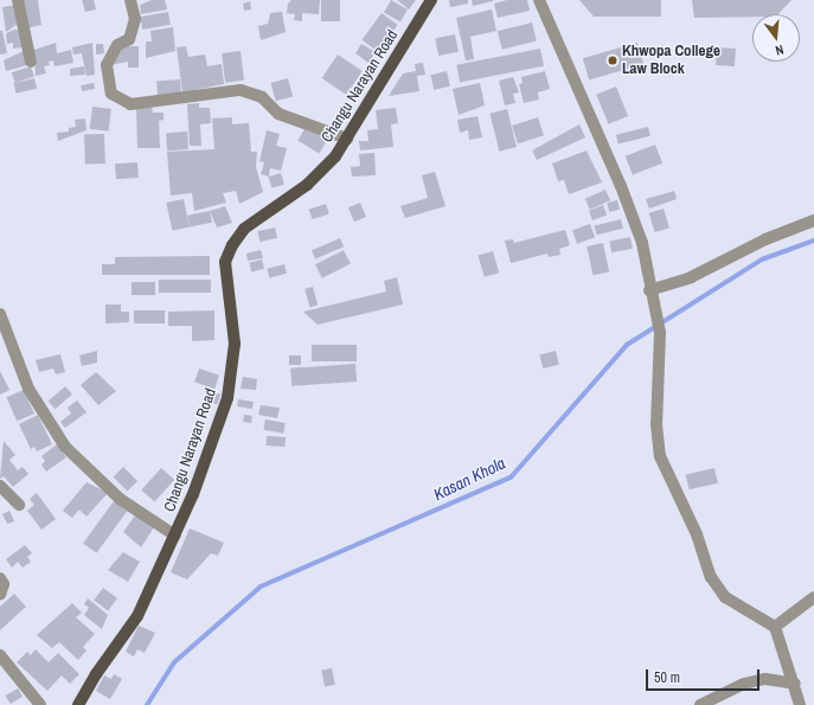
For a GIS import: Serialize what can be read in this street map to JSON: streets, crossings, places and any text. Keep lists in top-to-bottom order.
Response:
{
  "streets": {
    "main road": ["Changu Narayan Road"]
  },
  "water": ["Kasan Khola"],
  "places": ["Khwopa College Law Block"],
  "scale_bar": "50 m",
  "north": "bottom"
}
